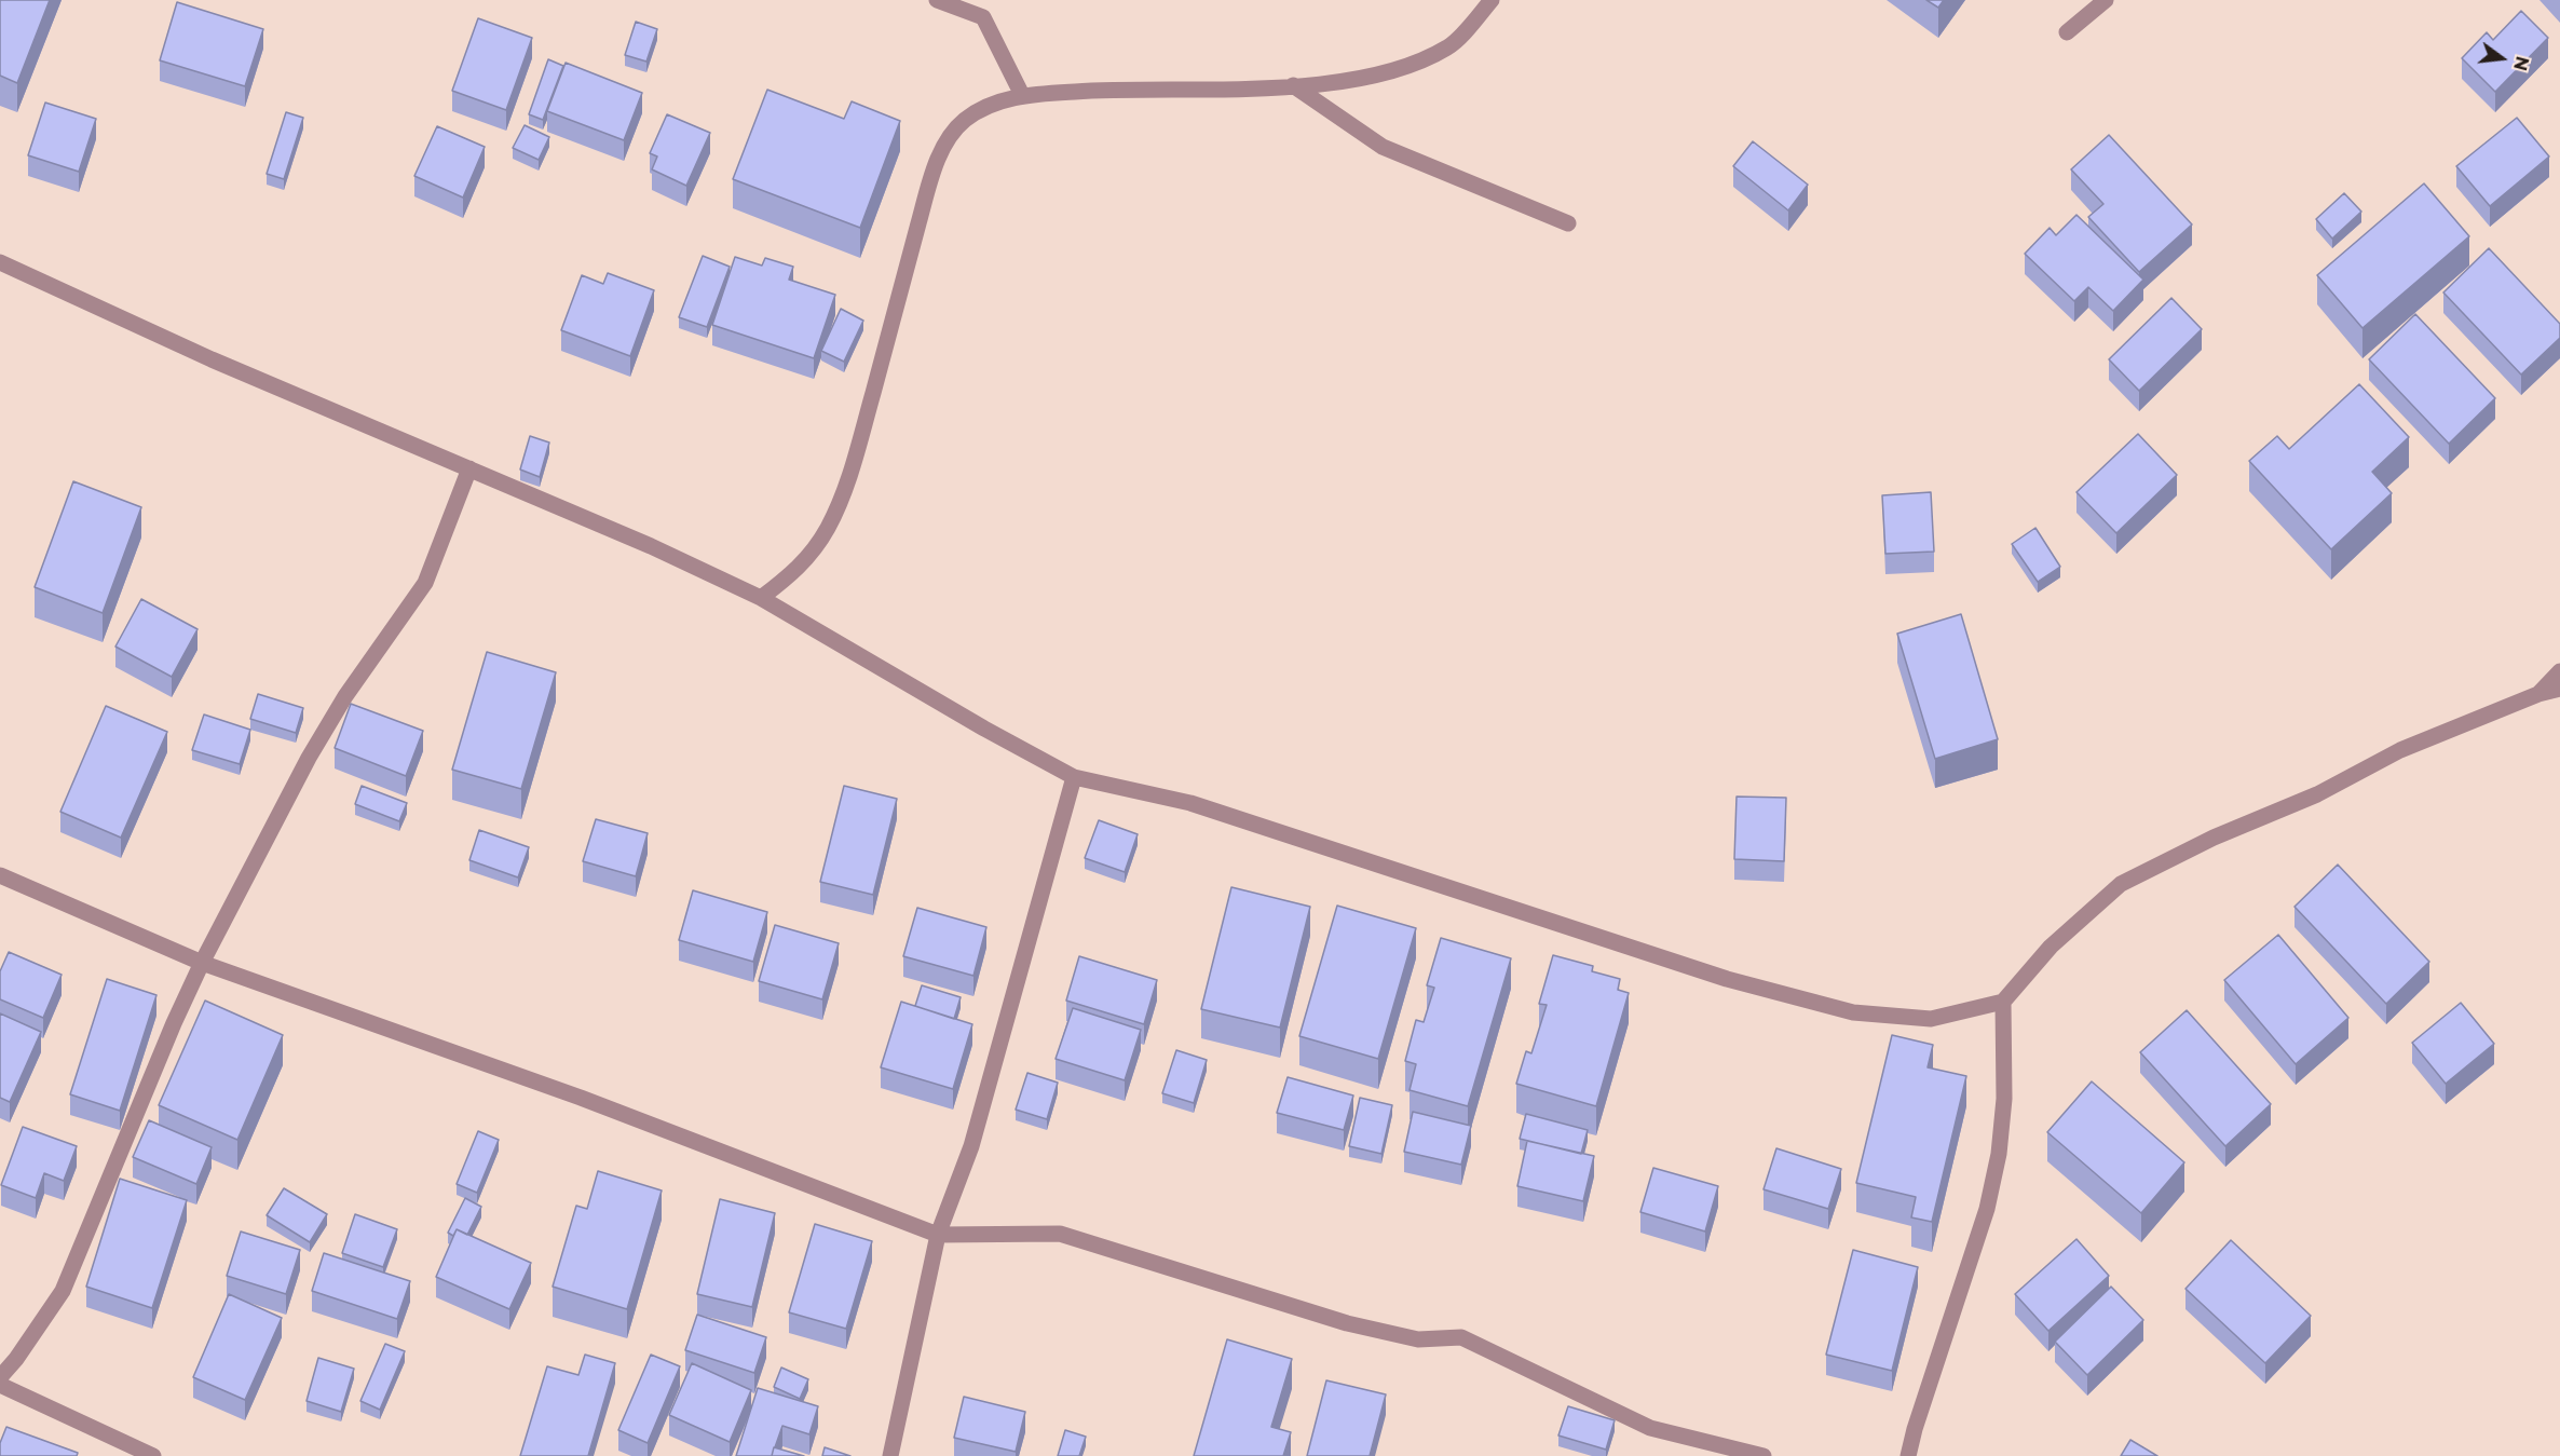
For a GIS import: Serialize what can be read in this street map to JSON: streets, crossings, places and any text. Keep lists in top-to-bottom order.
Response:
{
  "north": "right"
}
